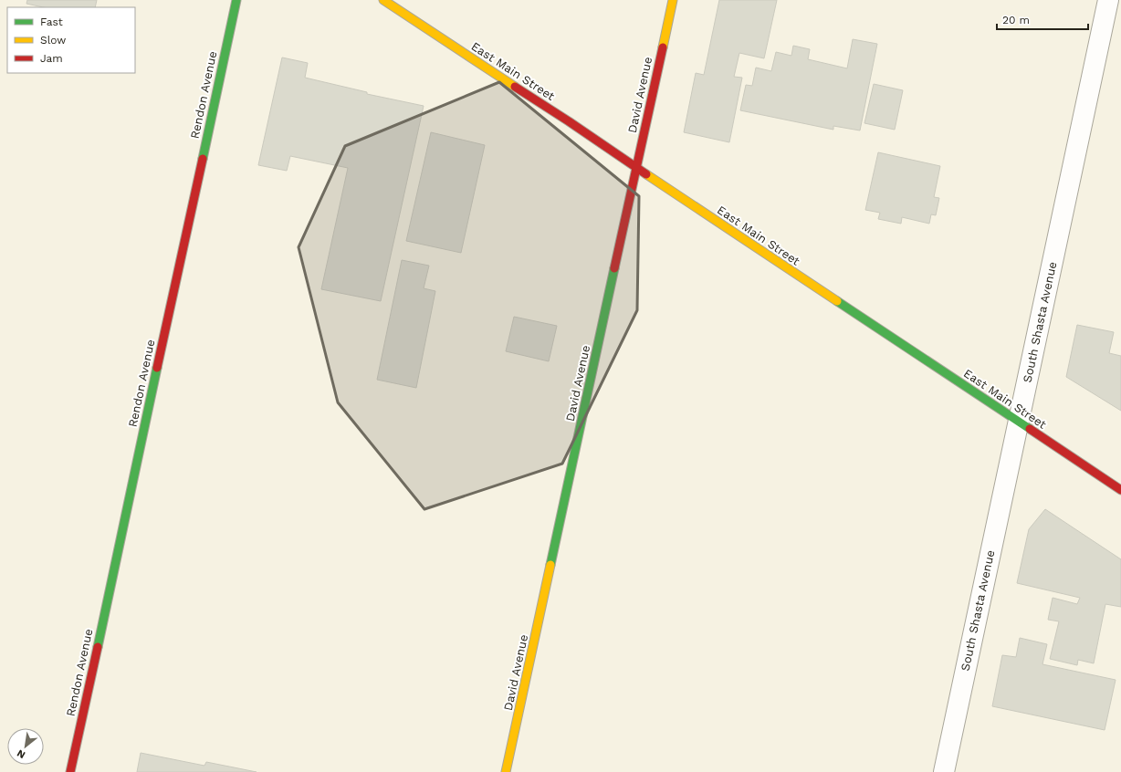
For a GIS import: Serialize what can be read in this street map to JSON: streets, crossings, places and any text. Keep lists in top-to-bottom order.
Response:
{
  "streets": {
    "street": [
      "East Main Street",
      "Rendon Avenue",
      "David Avenue",
      "South Shasta Avenue"
    ]
  },
  "crossings": [
    ["East Main Street", "David Avenue"],
    ["East Main Street", "South Shasta Avenue"]
  ],
  "legend": ["Fast", "Slow", "Jam"],
  "scale_bar": "20 m",
  "north": "bottom left"
}
